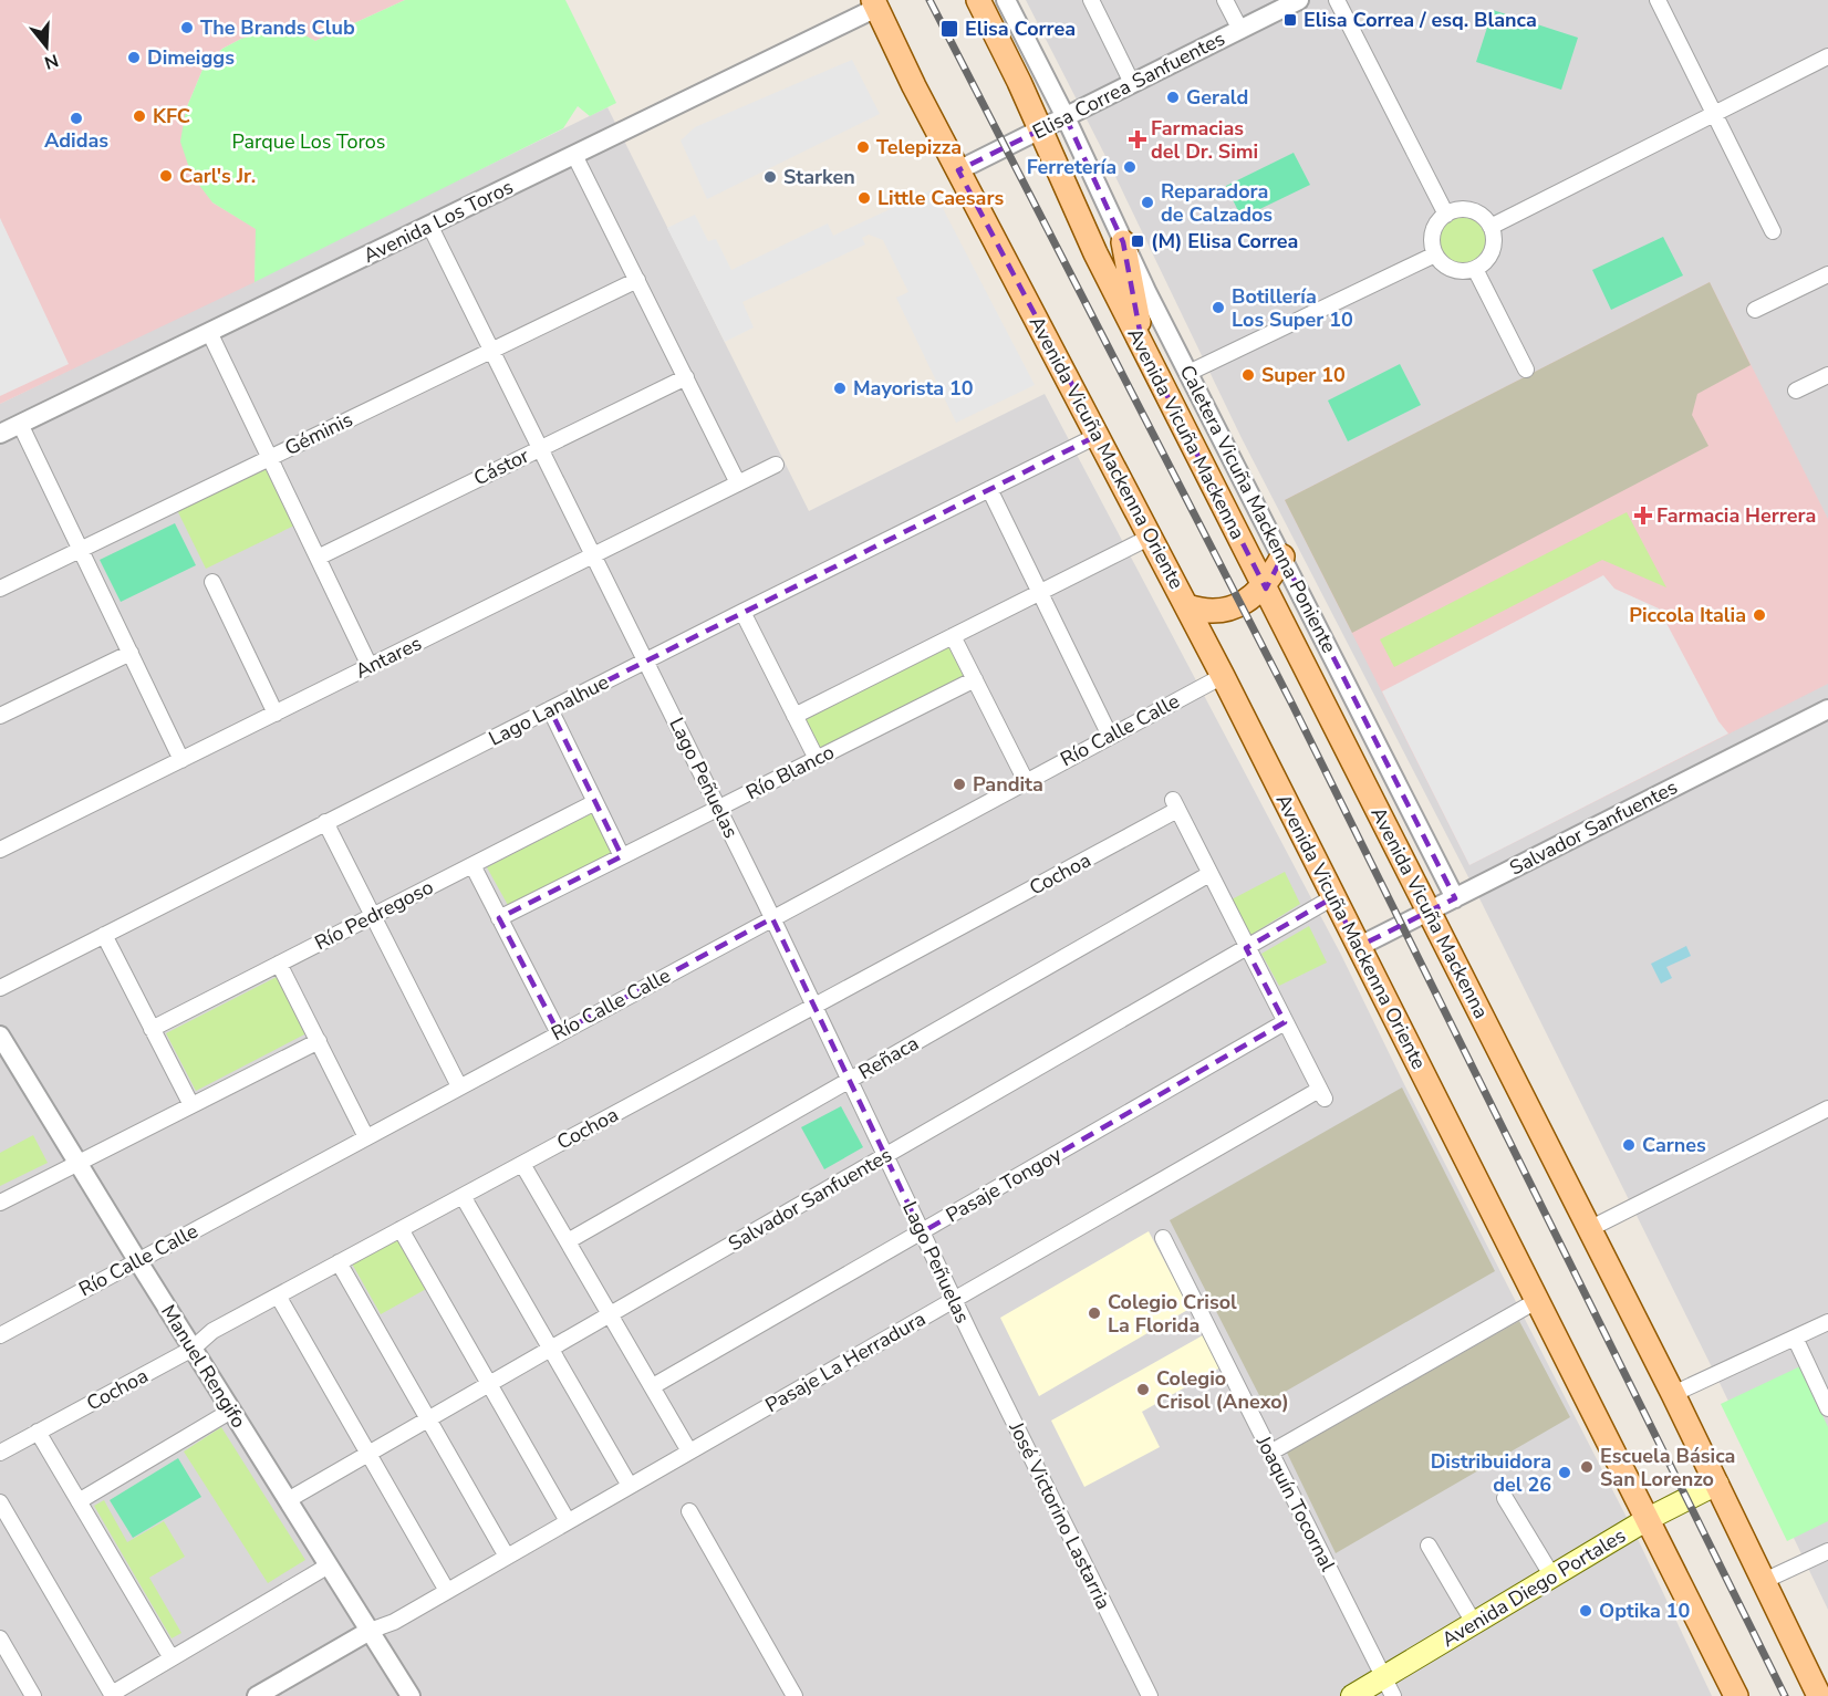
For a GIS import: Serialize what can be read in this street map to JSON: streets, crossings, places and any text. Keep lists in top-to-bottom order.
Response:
{
  "streets": {
    "main road": ["Avenida Vicuña Mackenna", "Avenida Vicuña Mackenna Oriente", "Avenida Diego Portales"],
    "street": [
      "Elisa Correa Sanfuentes",
      "Avenida Los Toros",
      "Géminis",
      "Cástor",
      "Caletera Vicuña Mackenna Poniente",
      "Antares",
      "Lago Lanalhue",
      "Río Calle Calle",
      "Río Blanco",
      "Lago Peñuelas",
      "Salvador Sanfuentes",
      "Cochoa",
      "Río Pedregoso",
      "Reñaca",
      "Pasaje Tongoy",
      "Pasaje La Herradura",
      "Manuel Rengifo",
      "Joaquín Tocornal",
      "José Victorino Lastarria"
    ]
  },
  "crossings": [
    ["Elisa Correa Sanfuentes", "Avenida Vicuña Mackenna"],
    ["Elisa Correa Sanfuentes", "Avenida Vicuña Mackenna Oriente"],
    ["Elisa Correa Sanfuentes", "Caletera Vicuña Mackenna Poniente"],
    ["Avenida Los Toros", "Avenida Vicuña Mackenna Oriente"],
    ["Avenida Los Toros", "Lago Peñuelas"],
    ["Géminis", "Lago Peñuelas"],
    ["Avenida Vicuña Mackenna", "Salvador Sanfuentes"],
    ["Avenida Vicuña Mackenna", "Avenida Diego Portales"],
    ["Avenida Vicuña Mackenna Oriente", "Lago Lanalhue"],
    ["Avenida Vicuña Mackenna Oriente", "Río Calle Calle"],
    ["Avenida Vicuña Mackenna Oriente", "Salvador Sanfuentes"],
    ["Avenida Vicuña Mackenna Oriente", "Avenida Diego Portales"],
    ["Cástor", "Lago Peñuelas"],
    ["Caletera Vicuña Mackenna Poniente", "Salvador Sanfuentes"],
    ["Antares", "Lago Peñuelas"],
    ["Lago Lanalhue", "Lago Peñuelas"],
    ["Río Calle Calle", "Lago Peñuelas"],
    ["Río Calle Calle", "Manuel Rengifo"],
    ["Río Blanco", "Lago Peñuelas"],
    ["Lago Peñuelas", "Salvador Sanfuentes"],
    ["Lago Peñuelas", "Cochoa"],
    ["Lago Peñuelas", "Reñaca"],
    ["Lago Peñuelas", "Pasaje Tongoy"],
    ["Lago Peñuelas", "Pasaje La Herradura"],
    ["Lago Peñuelas", "José Victorino Lastarria"],
    ["Salvador Sanfuentes", "Manuel Rengifo"],
    ["Cochoa", "Reñaca"],
    ["Cochoa", "Manuel Rengifo"],
    ["Pasaje Tongoy", "Pasaje La Herradura"],
    ["Pasaje La Herradura", "Manuel Rengifo"],
    ["Joaquín Tocornal", "Avenida Diego Portales"]
  ],
  "parks": ["Parque Los Toros"],
  "places": {
    "transit": ["Elisa Correa / esq. Blanca", "Elisa Correa", "(M) Elisa Correa"],
    "other": [
      "The Brands Club",
      "Dimeiggs",
      "Gerald",
      "KFC",
      "Adidas",
      "Telepizza",
      "Ferretería",
      "Carl's Jr.",
      "Starken",
      "Little Caesars",
      "Reparadora de Calzados",
      "Botillería Los Super 10",
      "Super 10",
      "Mayorista 10",
      "Piccola Italia",
      "Pandita",
      "Carnes",
      "Colegio Crisol La Florida",
      "Colegio Crisol (Anexo)",
      "Escuela Básica San Lorenzo",
      "Distribuidora del 26",
      "Optika 10"
    ],
    "health": ["Farmacias del Dr. Simi", "Farmacia Herrera"]
  },
  "north": "bottom"
}
